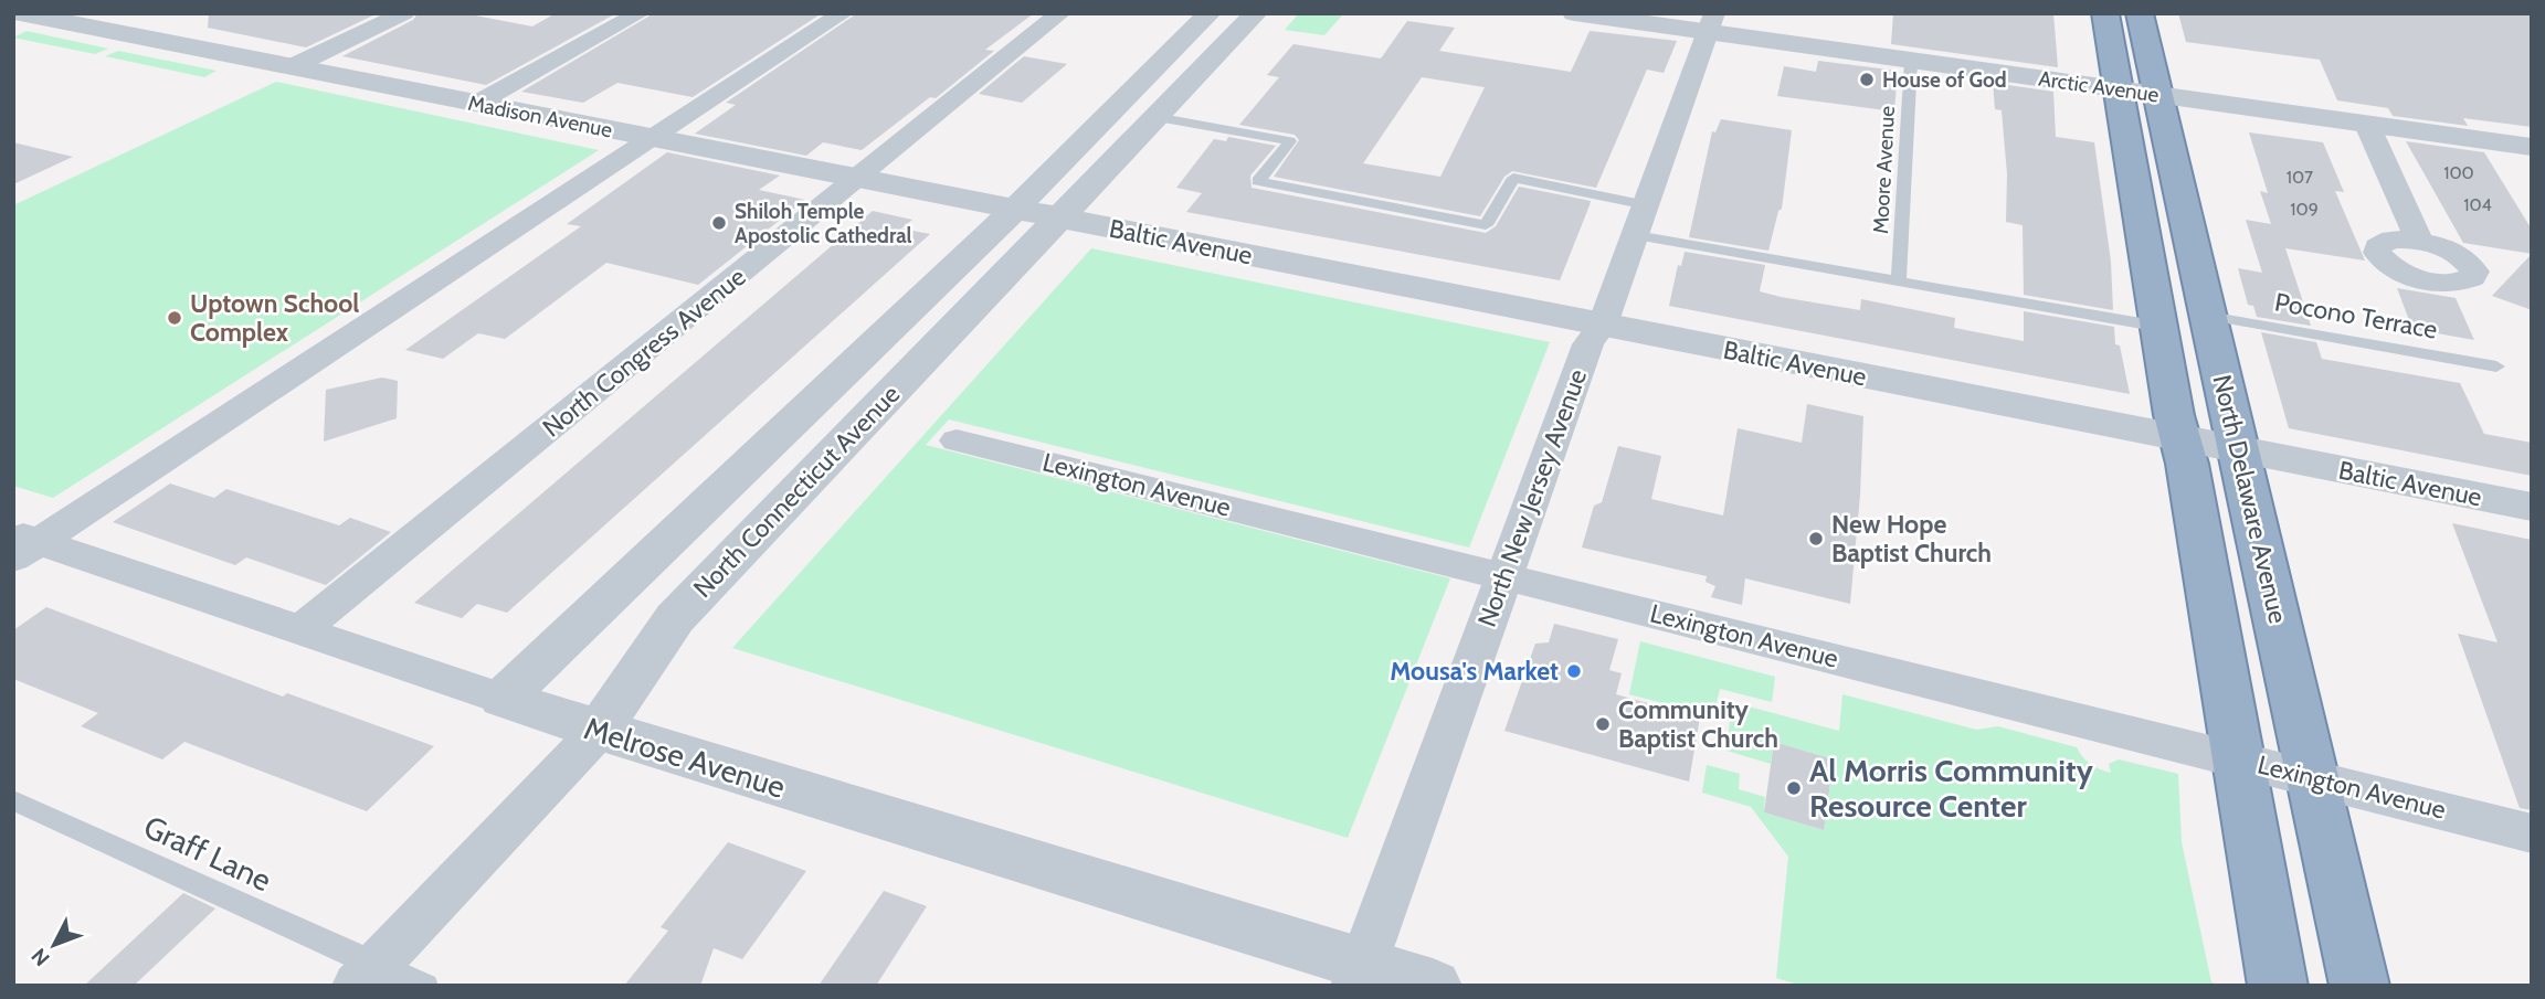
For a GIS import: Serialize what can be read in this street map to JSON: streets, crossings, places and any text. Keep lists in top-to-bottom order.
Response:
{
  "streets": {
    "highway": ["North Delaware Avenue"],
    "street": [
      "Arctic Avenue",
      "Madison Avenue",
      "Baltic Avenue",
      "North Congress Avenue",
      "Lexington Avenue",
      "North Connecticut Avenue",
      "North New Jersey Avenue",
      "Melrose Avenue"
    ],
    "lane": ["Moore Avenue", "Pocono Terrace", "Graff Lane"]
  },
  "crossings": [
    ["Arctic Avenue", "Moore Avenue"],
    ["Arctic Avenue", "North New Jersey Avenue"],
    ["Arctic Avenue", "North Delaware Avenue"],
    ["Madison Avenue", "Baltic Avenue"],
    ["Madison Avenue", "North Congress Avenue"],
    ["Madison Avenue", "North Connecticut Avenue"],
    ["Baltic Avenue", "North Connecticut Avenue"],
    ["Baltic Avenue", "North New Jersey Avenue"],
    ["Baltic Avenue", "North Delaware Avenue"],
    ["Pocono Terrace", "North Delaware Avenue"],
    ["North Congress Avenue", "Melrose Avenue"],
    ["Lexington Avenue", "North New Jersey Avenue"],
    ["Lexington Avenue", "North Delaware Avenue"],
    ["North Connecticut Avenue", "Melrose Avenue"],
    ["North Connecticut Avenue", "Graff Lane"],
    ["North New Jersey Avenue", "Melrose Avenue"]
  ],
  "places": [
    "House of God",
    "Shiloh Temple Apostolic Cathedral",
    "Uptown School Complex",
    "New Hope Baptist Church",
    "Mousa's Market",
    "Community Baptist Church",
    "Al Morris Community Resource Center"
  ],
  "house_numbers": [
    "100",
    "107",
    "104",
    "109"
  ],
  "north": "bottom left"
}
